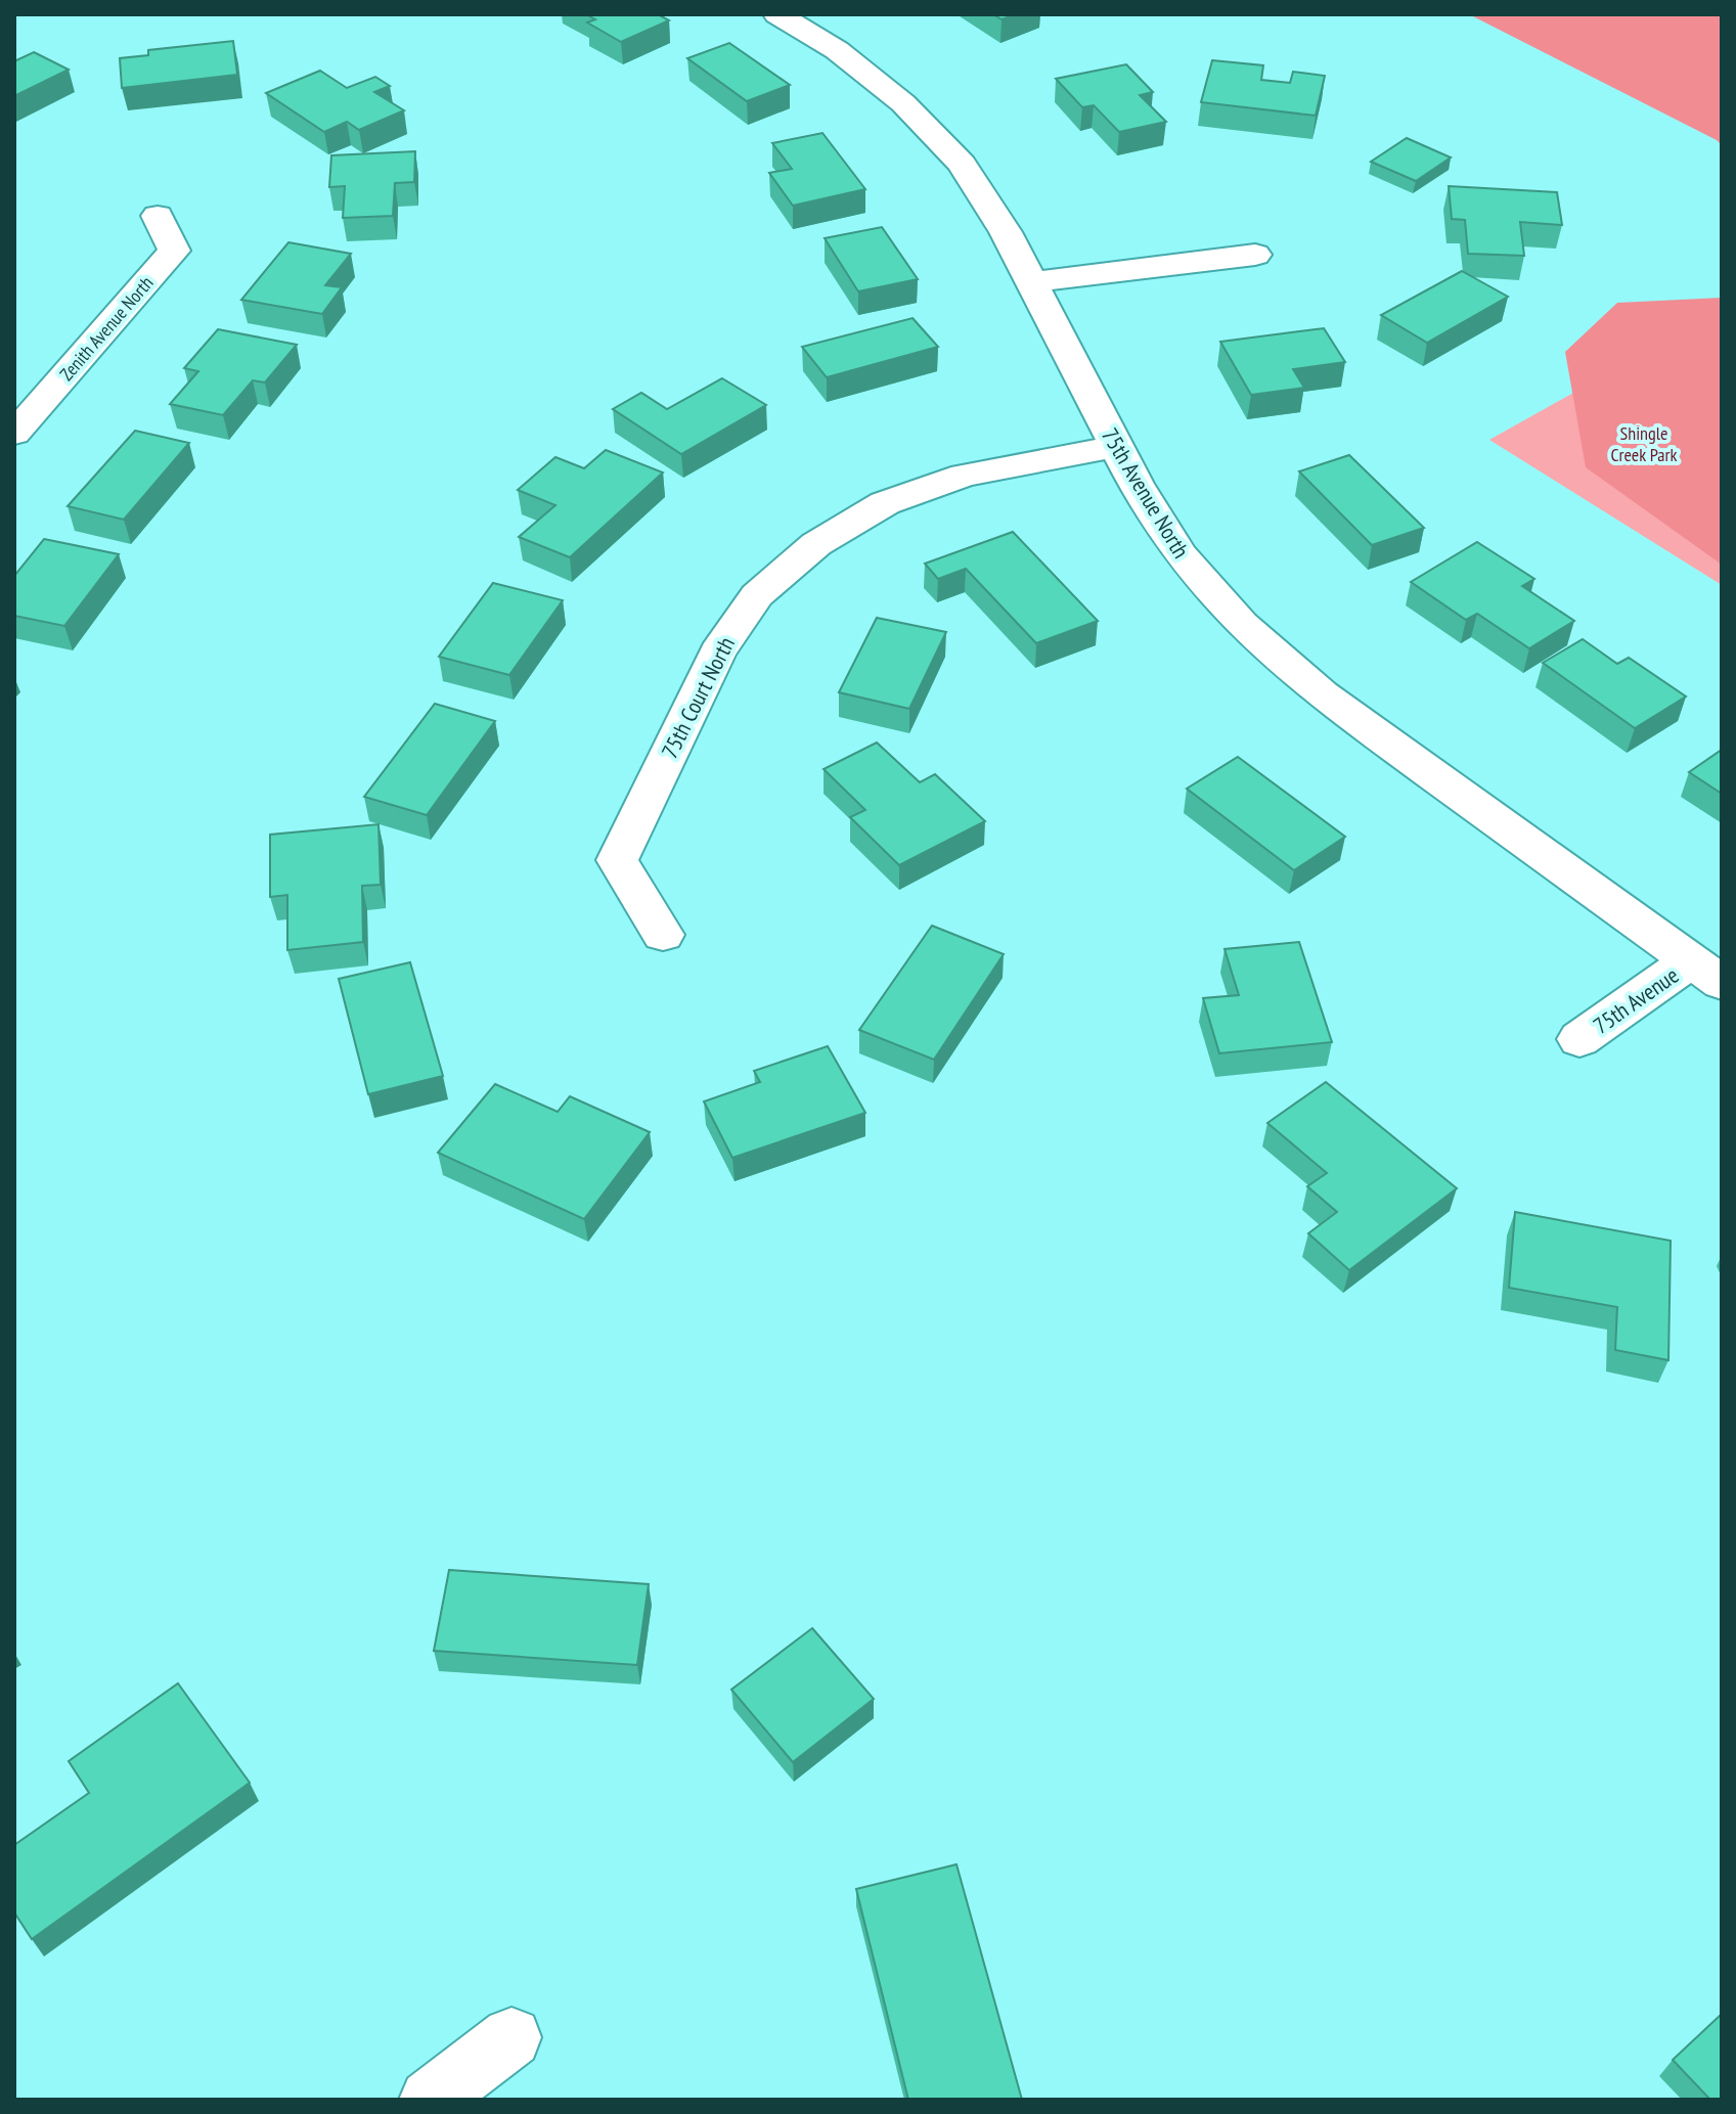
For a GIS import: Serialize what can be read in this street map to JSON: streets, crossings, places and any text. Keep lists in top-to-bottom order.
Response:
{
  "streets": {
    "street": [
      "Zenith Avenue North",
      "75th Avenue North",
      "75th Court North",
      "75th Avenue"
    ]
  },
  "crossings": [
    ["75th Avenue North", "75th Court North"],
    ["75th Avenue North", "75th Avenue"]
  ],
  "parks": ["Shingle Creek Park"]
}
